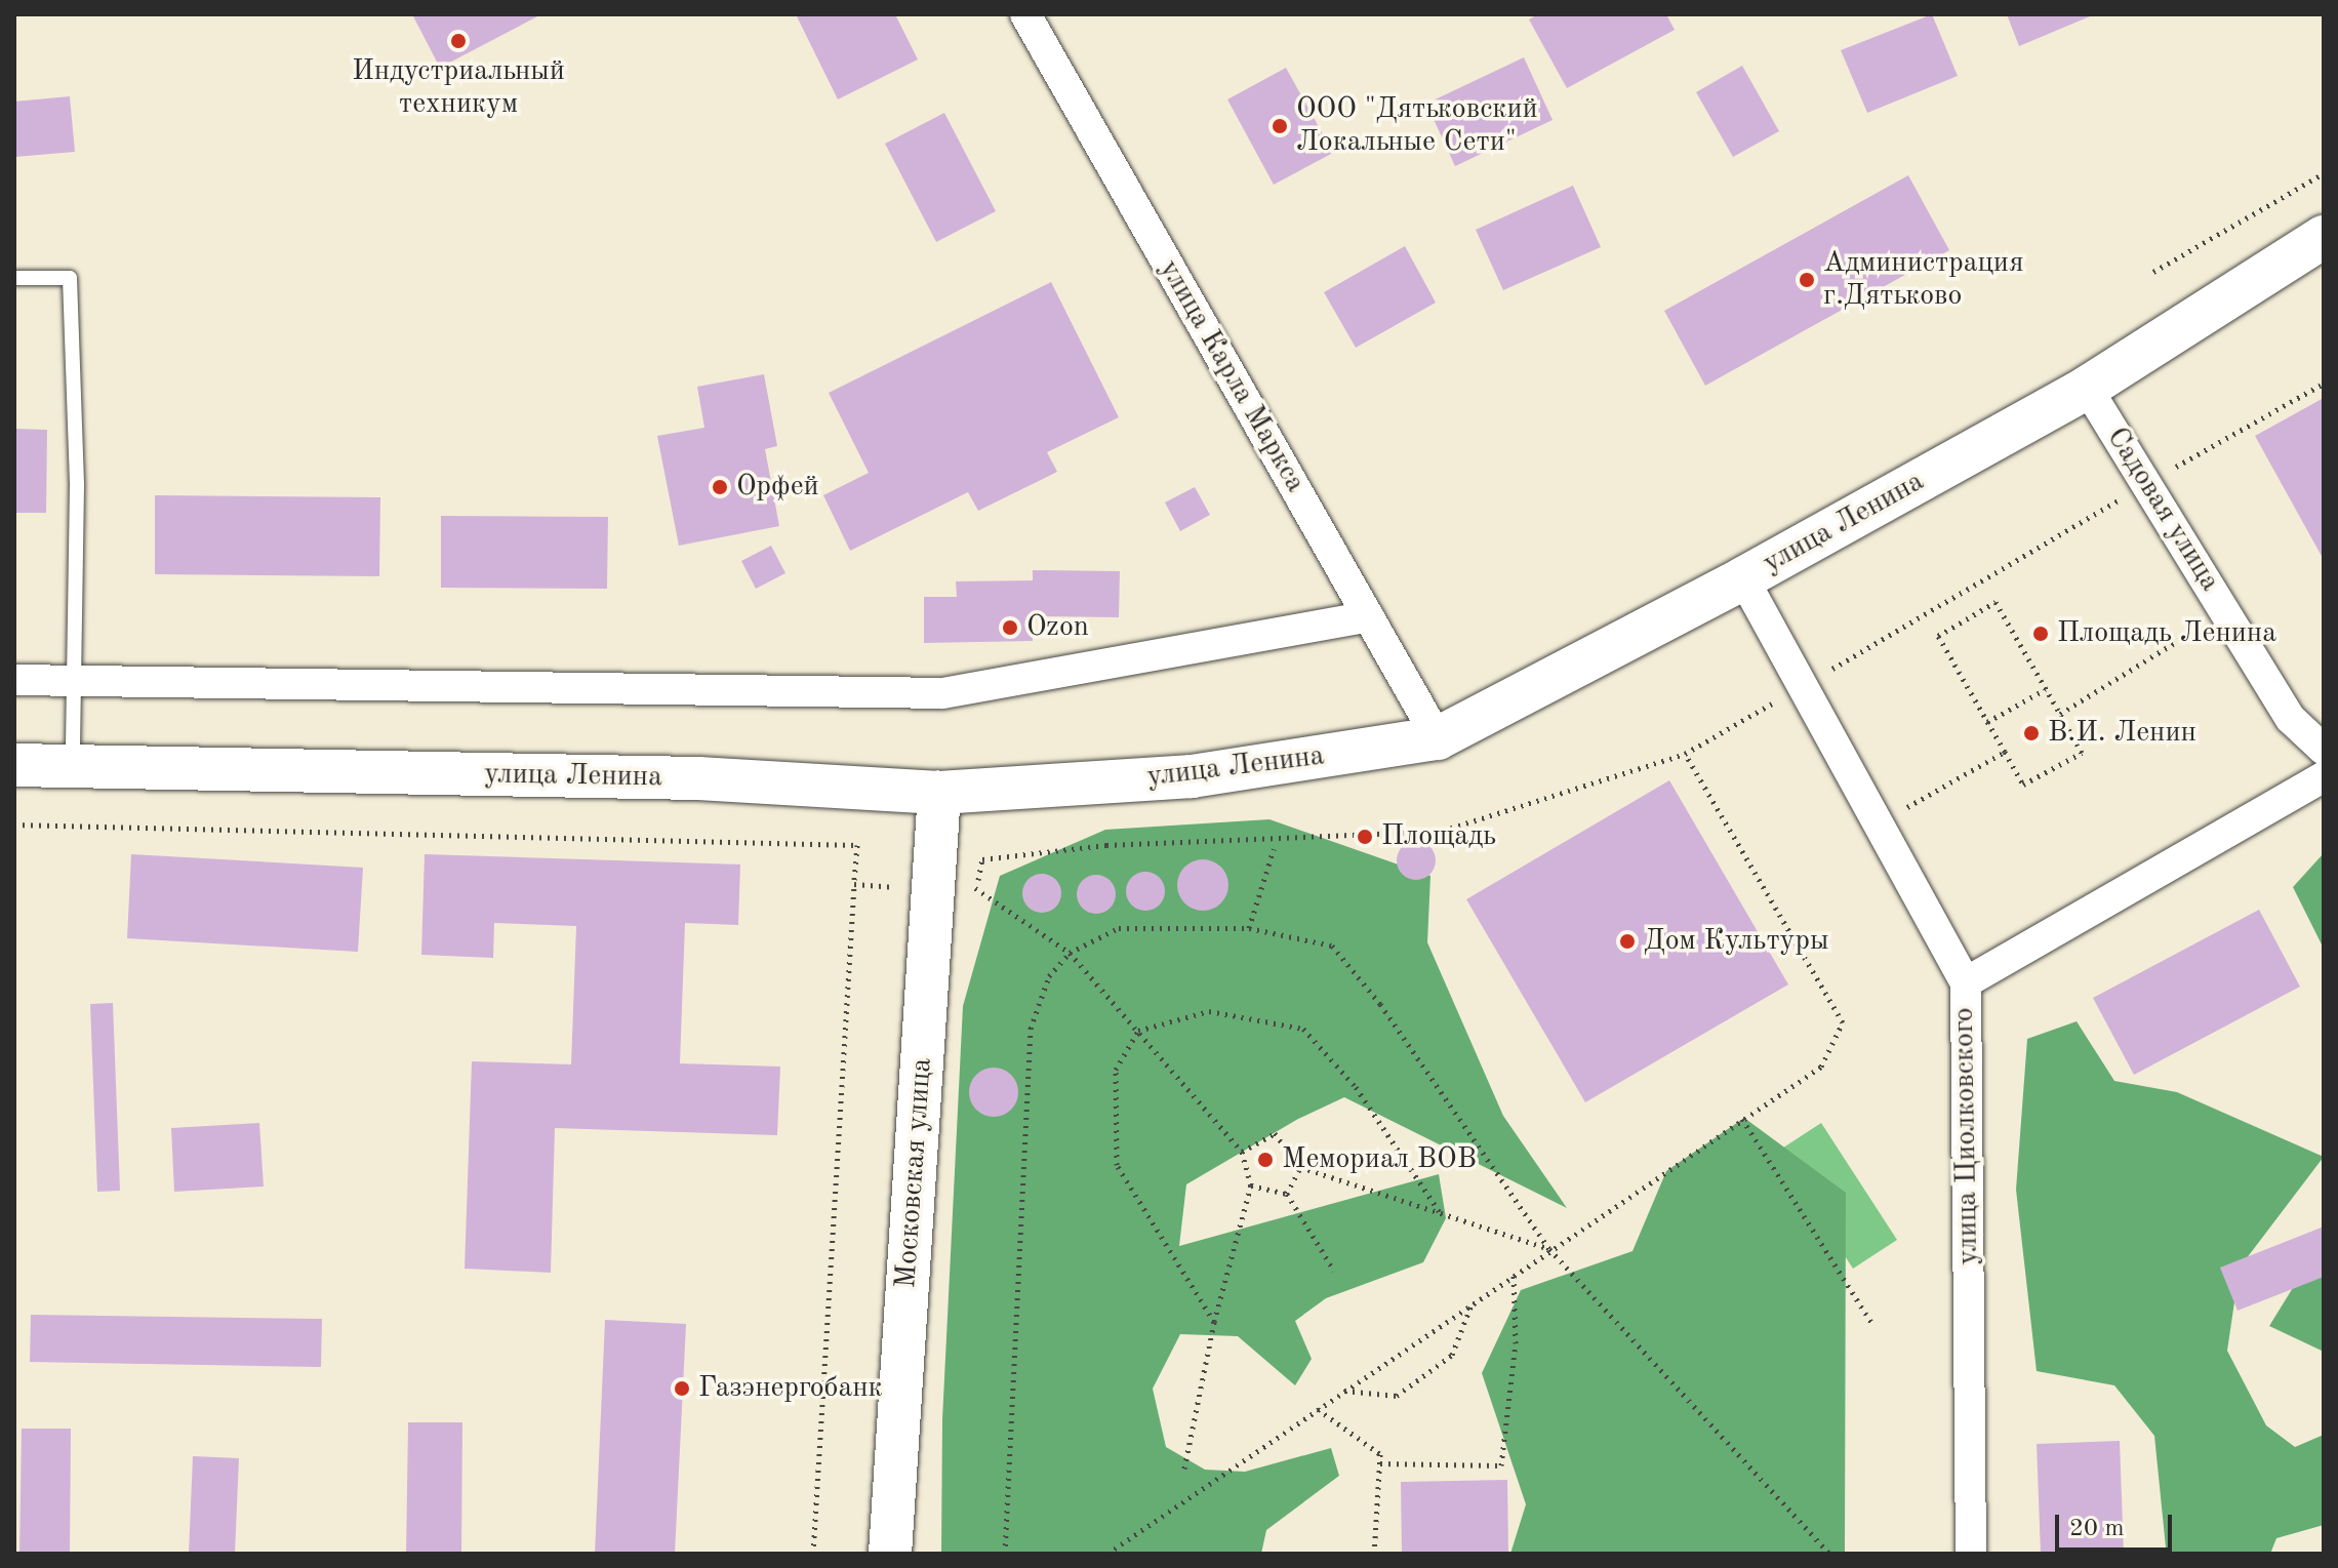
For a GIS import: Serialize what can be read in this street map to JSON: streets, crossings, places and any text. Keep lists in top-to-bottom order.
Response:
{
  "streets": {
    "main road": ["улица Ленина", "Московская улица"],
    "street": ["улица Карла Маркса", "Садовая улица", "улица Циолковского"]
  },
  "crossings": [
    ["улица Карла Маркса", "улица Ленина"],
    ["Садовая улица", "улица Ленина"],
    ["улица Ленина", "улица Циолковского"],
    ["улица Ленина", "Московская улица"]
  ],
  "places": [
    "Индустриальный техникум",
    "ООО \"Дятьковский Локальные Сети\"",
    "Администрация г.Дятьково",
    "Орфей",
    "Ozon",
    "Площадь Ленина",
    "В.И. Ленин",
    "Площадь",
    "Дом Культуры",
    "Мемориал ВОВ",
    "Газэнергобанк"
  ],
  "scale_bar": "20 m"
}
